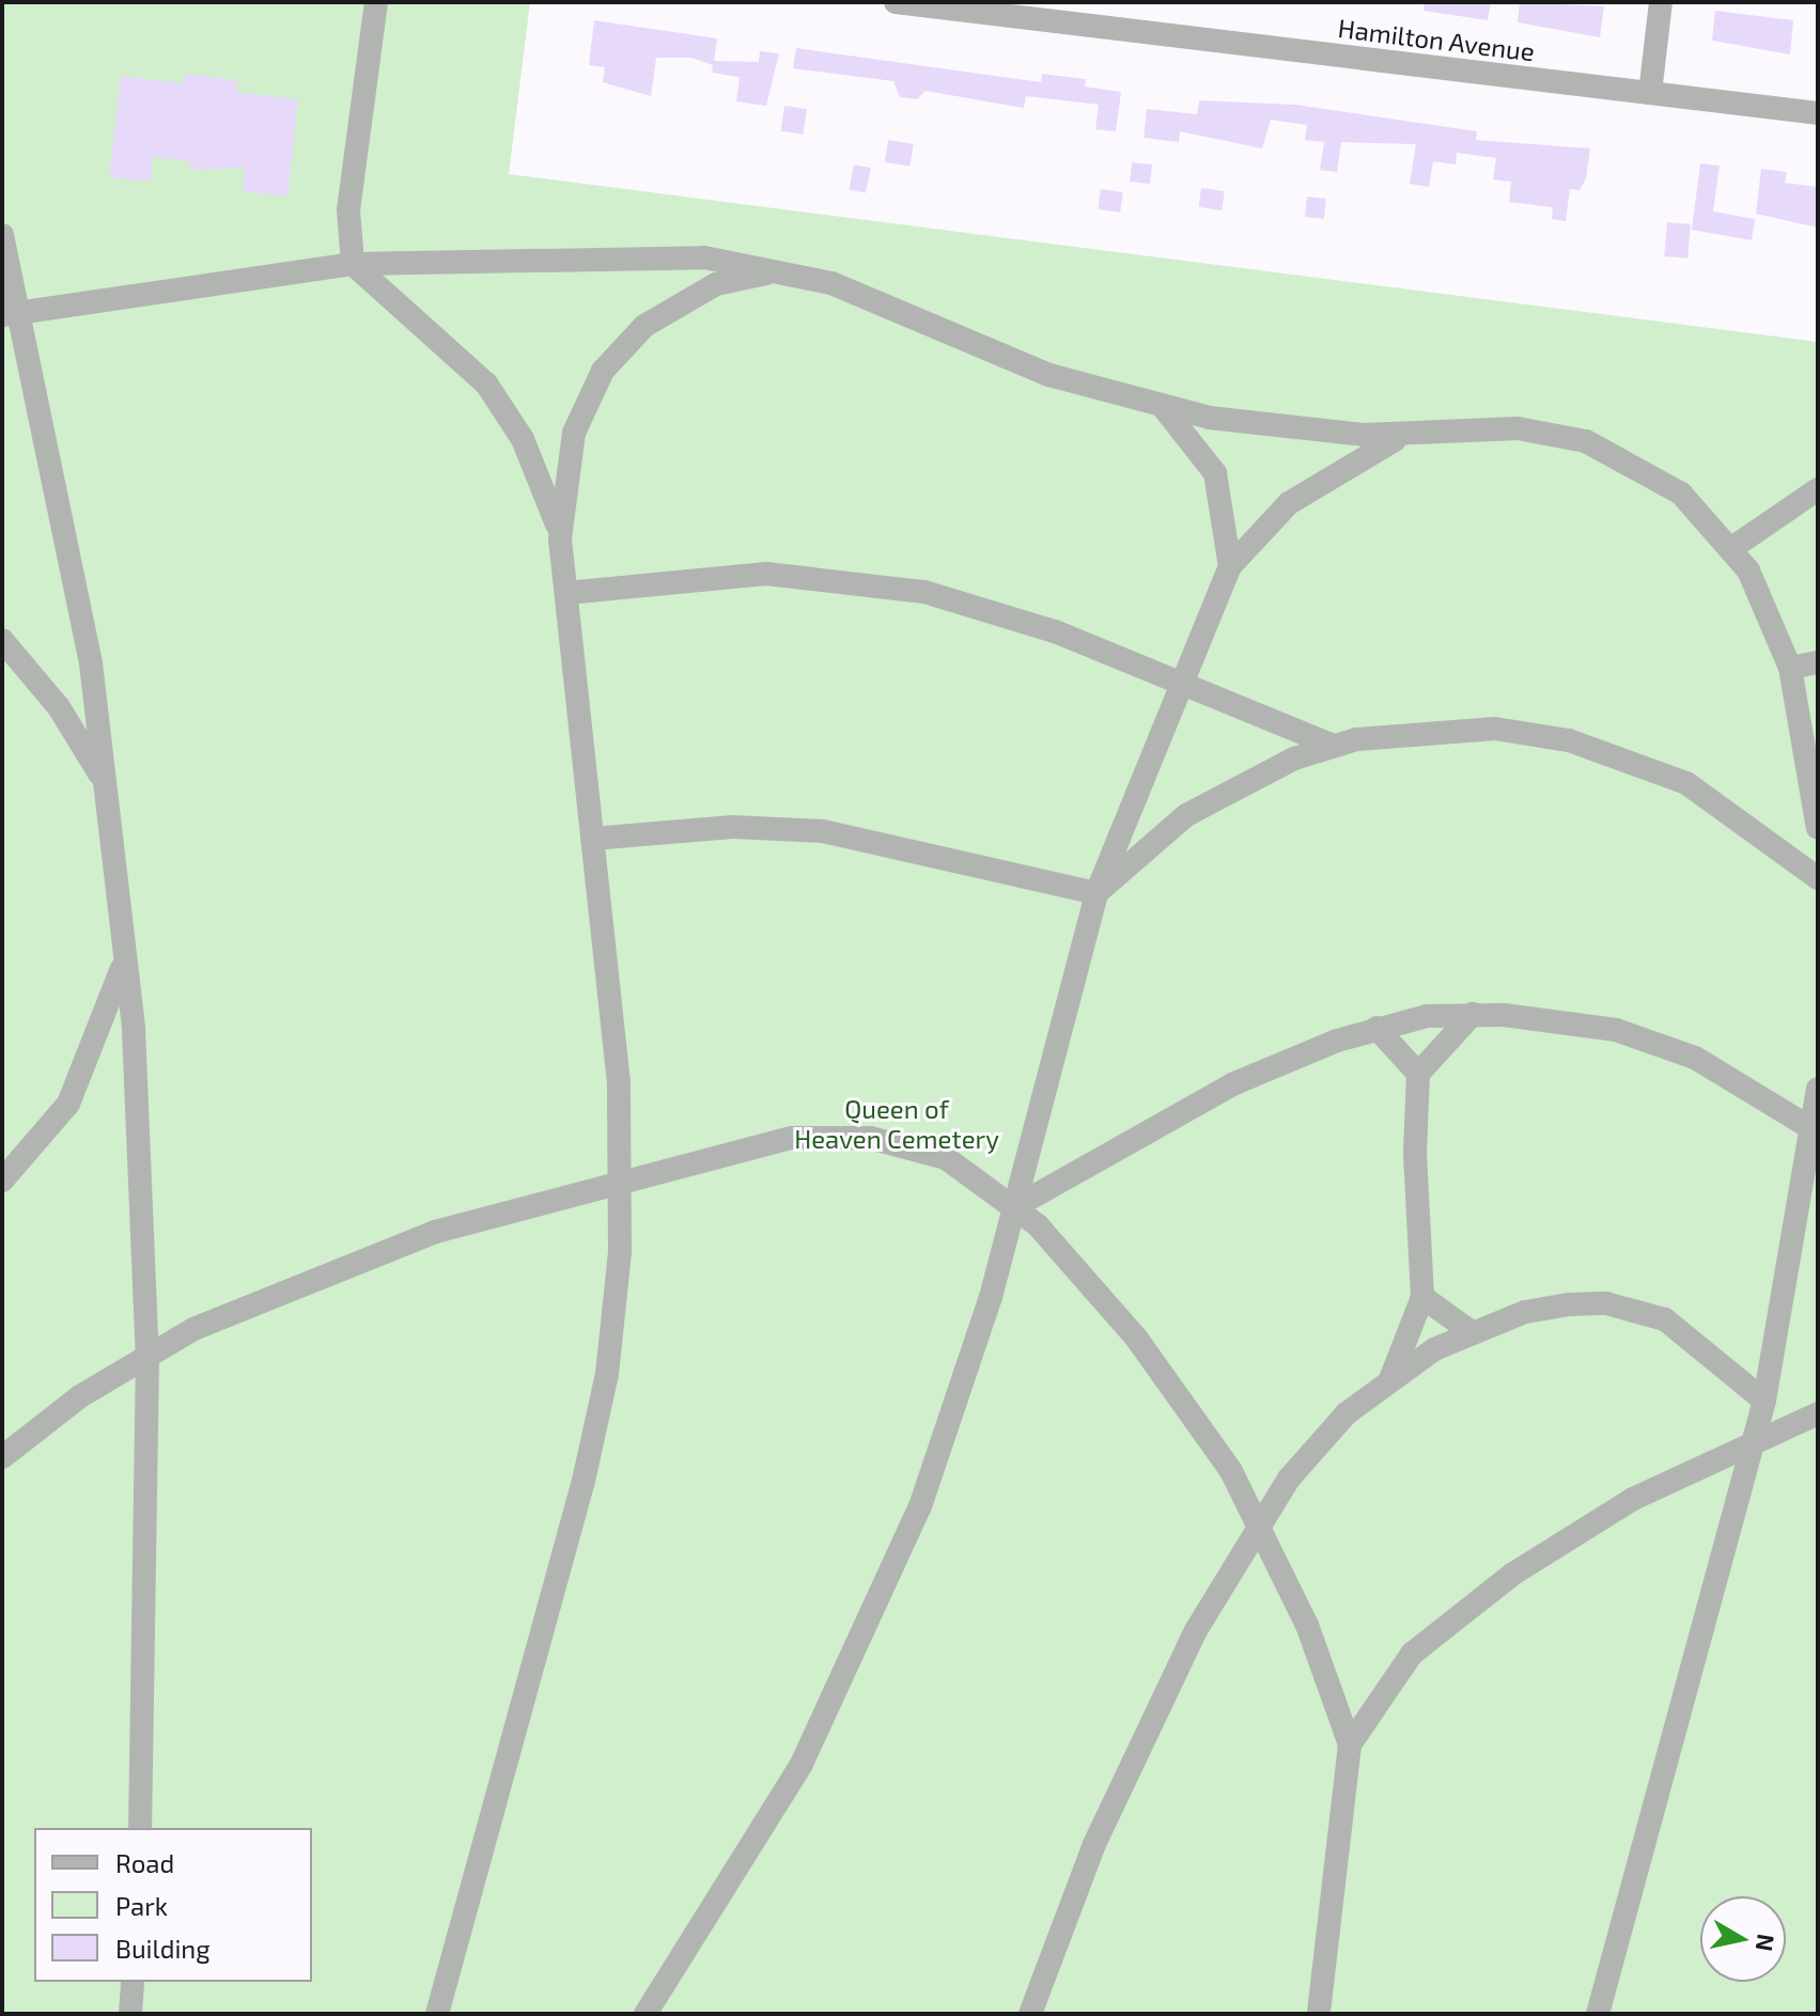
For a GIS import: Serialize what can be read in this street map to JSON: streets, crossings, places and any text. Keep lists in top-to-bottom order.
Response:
{
  "streets": {
    "street": ["Hamilton Avenue"]
  },
  "parks": ["Queen of Heaven Cemetery"],
  "legend": ["Road", "Park", "Building"],
  "north": "right"
}
